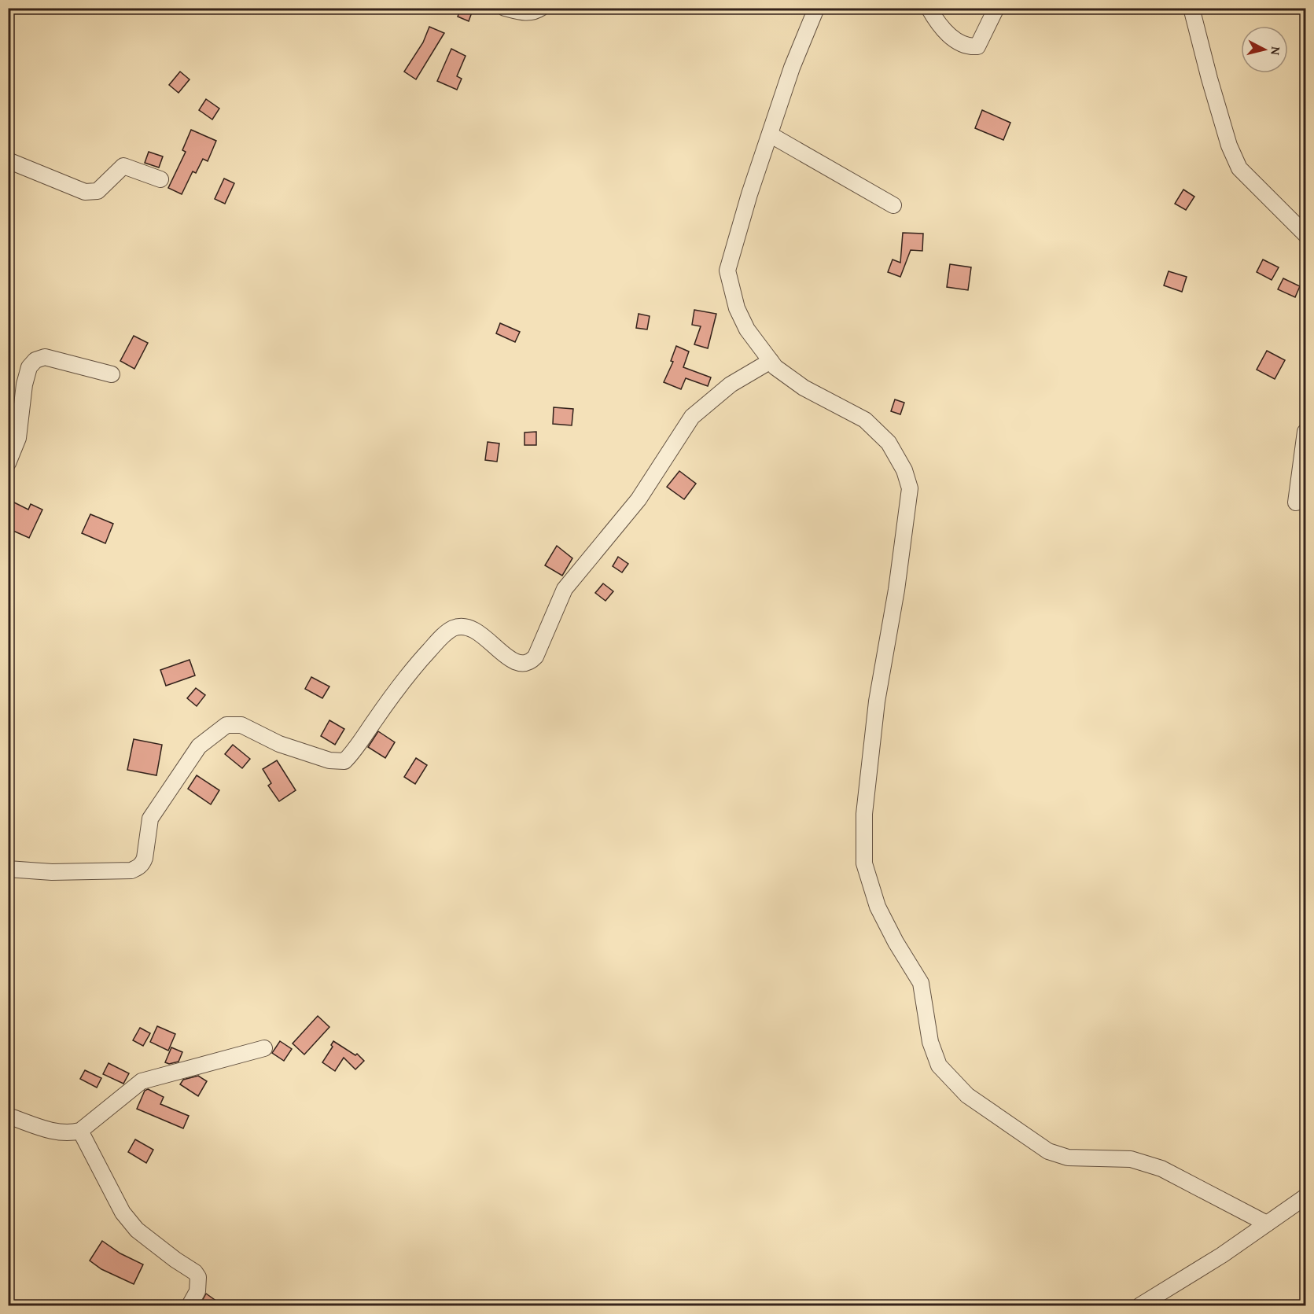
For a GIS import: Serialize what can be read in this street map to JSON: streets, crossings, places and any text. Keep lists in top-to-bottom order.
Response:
{
  "north": "right"
}
